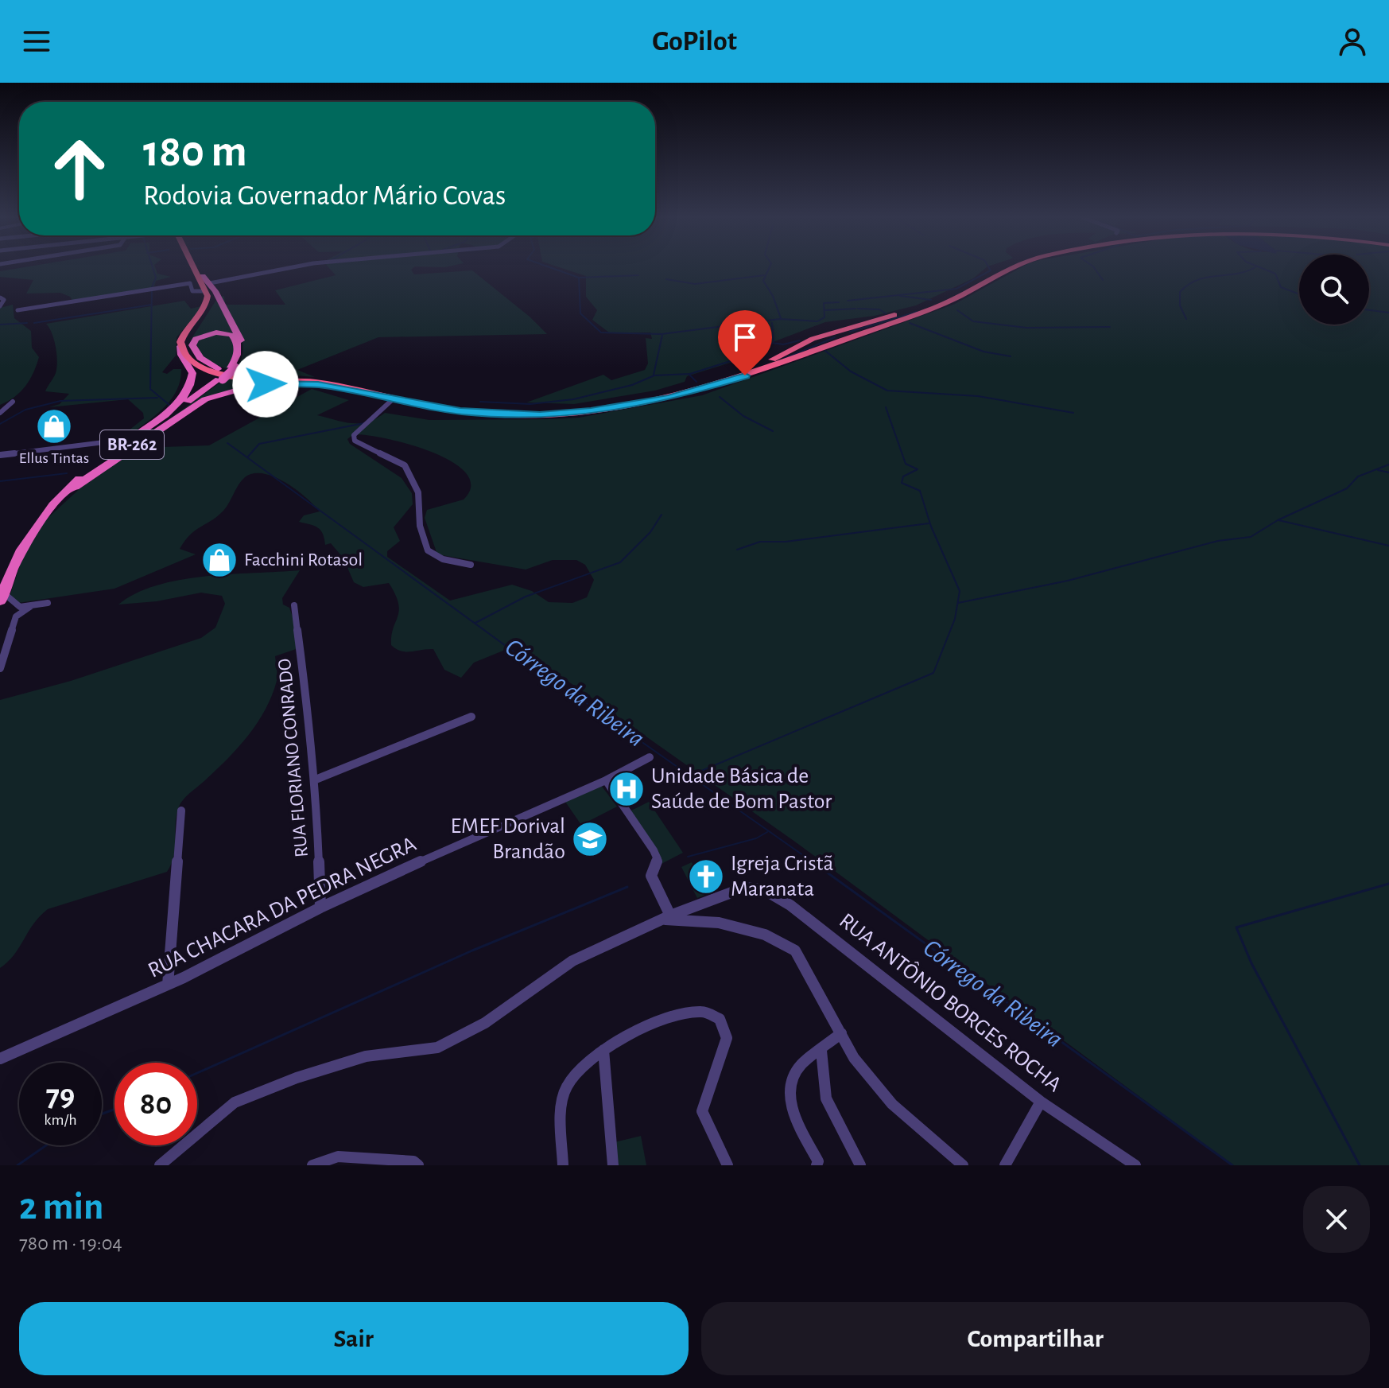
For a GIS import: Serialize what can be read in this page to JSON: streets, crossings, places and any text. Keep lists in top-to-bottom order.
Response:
{
  "streets": {
    "highway": ["BR-262"],
    "street": ["RUA FLORIANO CONRADO", "RUA CHACARA DA PEDRA NEGRA", "RUA ANTÔNIO BORGES ROCHA"]
  },
  "crossings": [
    ["RUA FLORIANO CONRADO", "RUA CHACARA DA PEDRA NEGRA"]
  ],
  "water": ["Córrego da Ribeira"],
  "places": {
    "shop": ["Ellus Tintas", "Facchini Rotasol"],
    "hospital": ["Unidade Básica de Saúde de Bom Pastor"],
    "school or university": ["EMEF Dorival Brandão"],
    "church": ["Igreja Cristã Maranata"]
  },
  "page": {
    "header": "GoPilot",
    "turn": ["180 m", "Rodovia Governador Mário Covas"],
    "speed": "79 km/h",
    "limit": "80",
    "heading": ["2 min", "780 m · 19:04"],
    "buttons": ["Sair", "Compartilhar"]
  }
}
